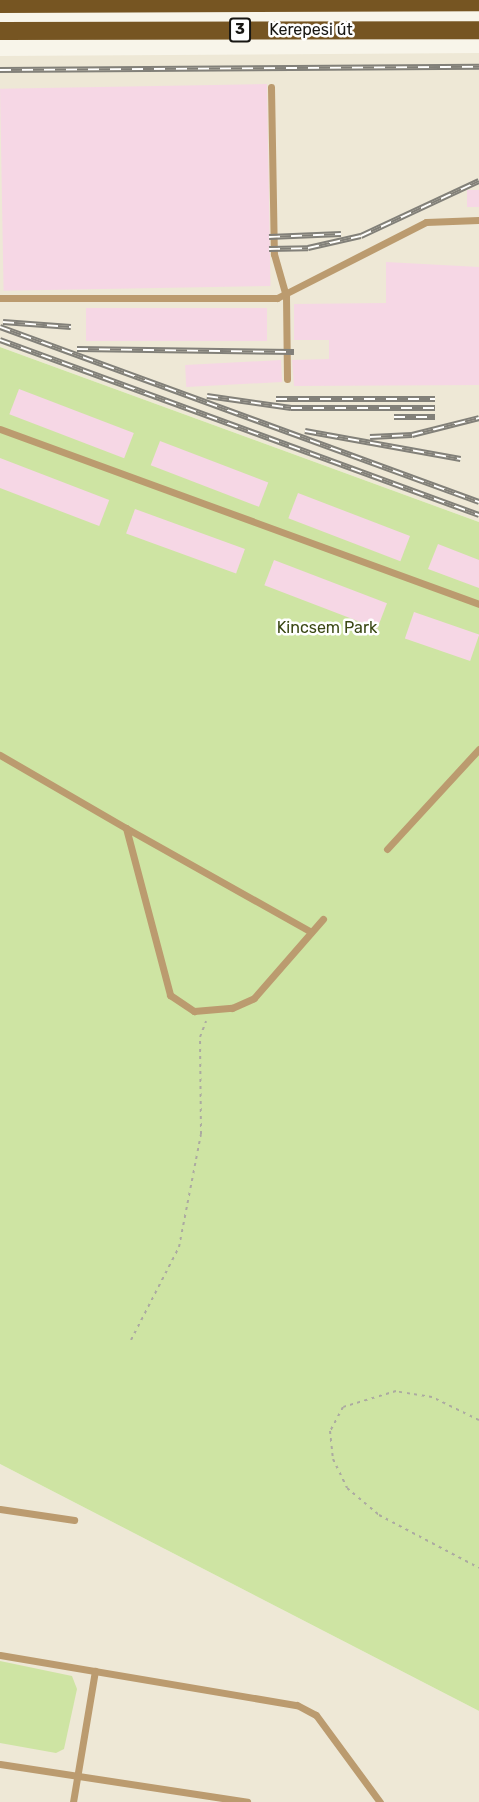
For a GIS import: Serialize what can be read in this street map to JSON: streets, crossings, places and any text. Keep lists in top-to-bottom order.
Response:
{
  "streets": {
    "main road": ["3", "Kerepesi út"]
  },
  "parks": ["Kincsem Park"]
}
